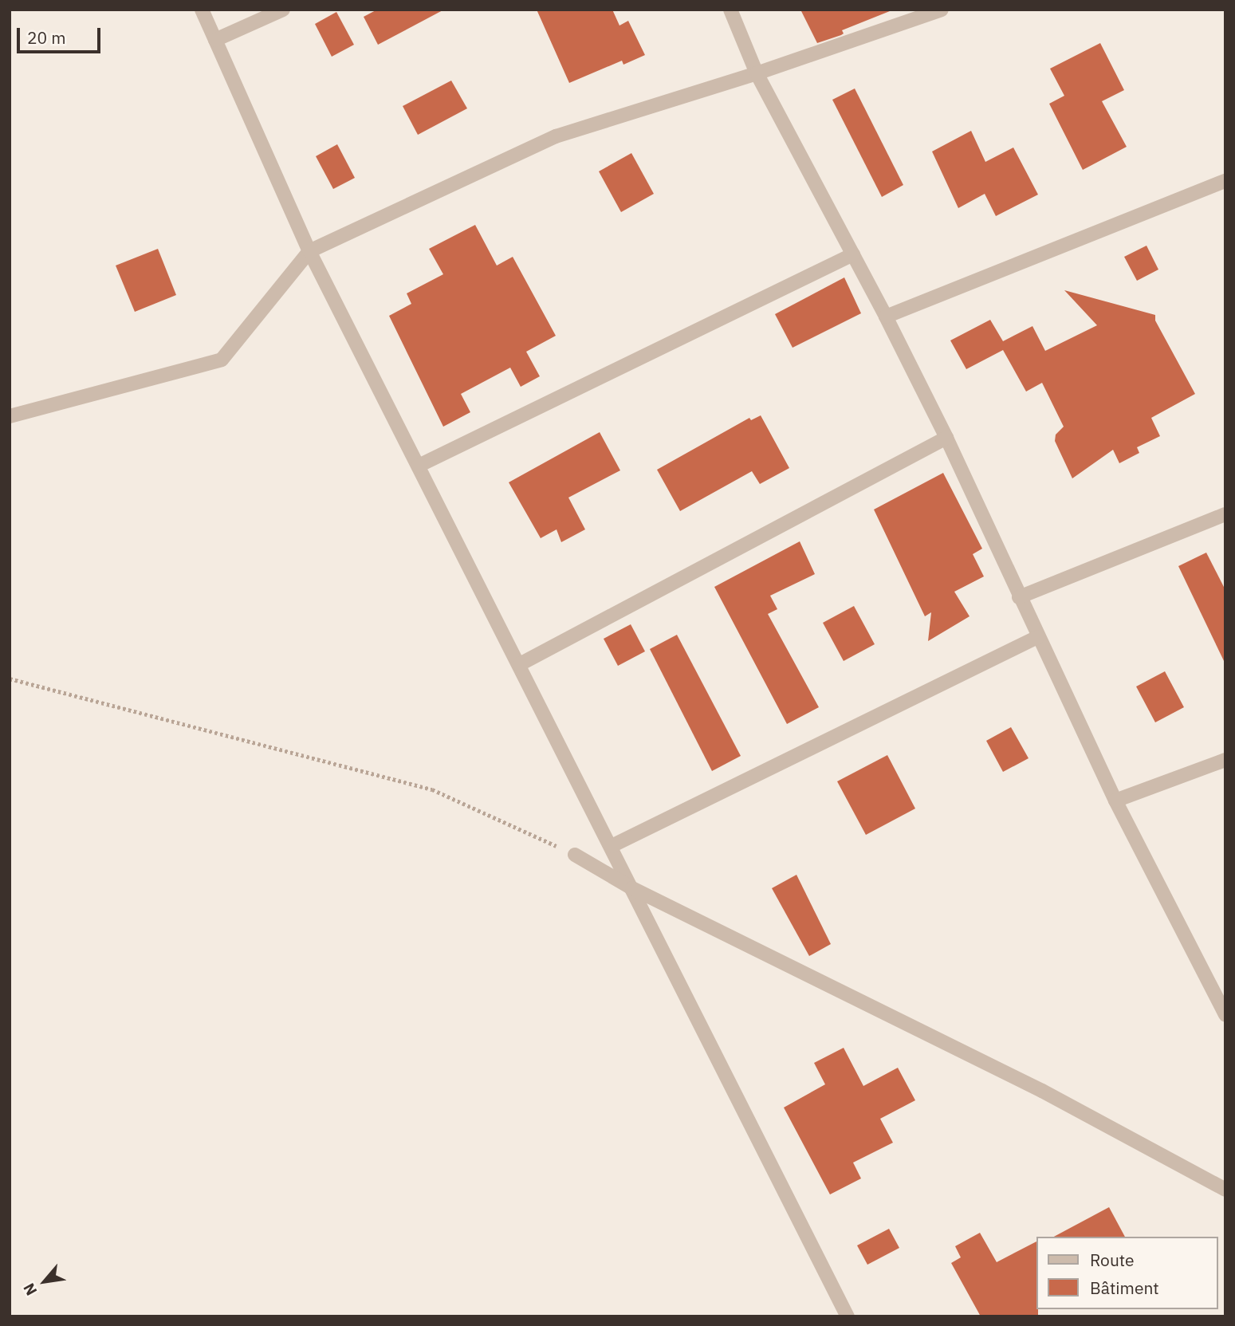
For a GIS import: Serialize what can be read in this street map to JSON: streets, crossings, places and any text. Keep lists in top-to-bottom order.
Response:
{
  "legend": ["Route", "Bâtiment"],
  "scale_bar": "20 m",
  "north": "bottom left"
}
